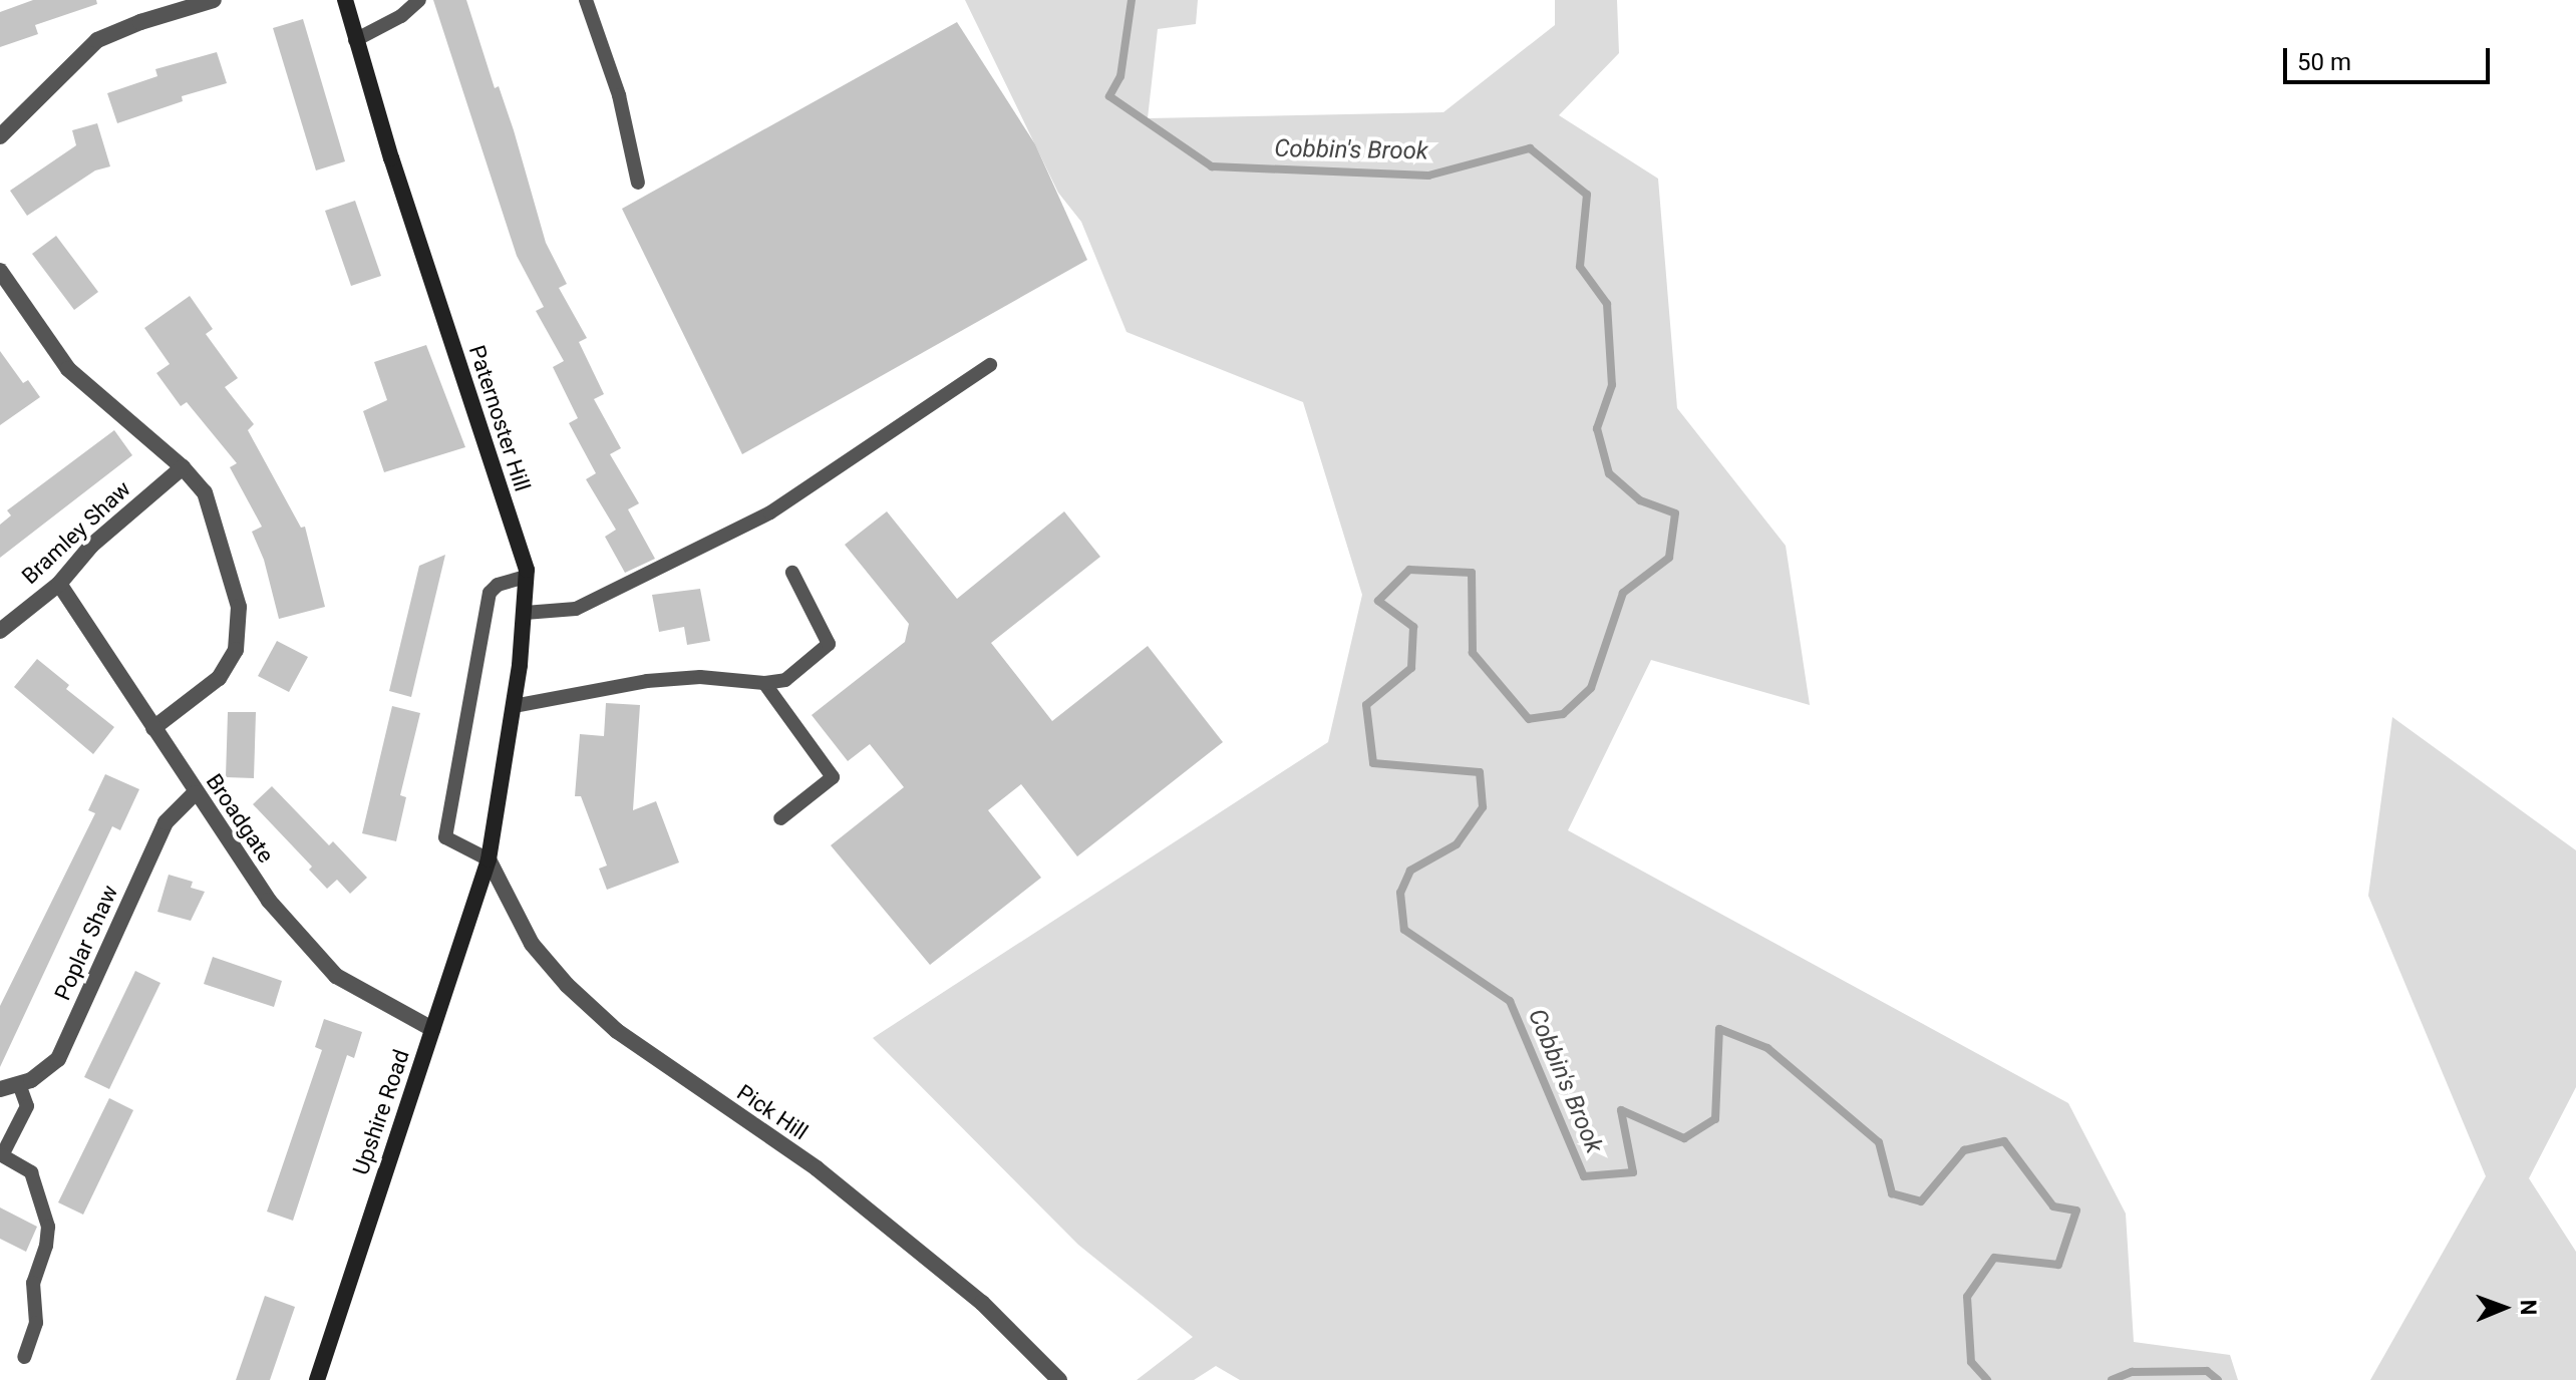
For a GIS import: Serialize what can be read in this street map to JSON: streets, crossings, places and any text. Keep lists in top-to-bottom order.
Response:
{
  "streets": {
    "street": [
      "Paternoster Hill",
      "Bramley Shaw",
      "Broadgate",
      "Poplar Shaw",
      "Upshire Road",
      "Pick Hill"
    ]
  },
  "crossings": [
    ["Paternoster Hill", "Upshire Road"],
    ["Paternoster Hill", "Pick Hill"],
    ["Bramley Shaw", "Broadgate"],
    ["Broadgate", "Poplar Shaw"],
    ["Broadgate", "Upshire Road"],
    ["Upshire Road", "Pick Hill"]
  ],
  "water": ["Cobbin's Brook"],
  "scale_bar": "50 m",
  "north": "right"
}
